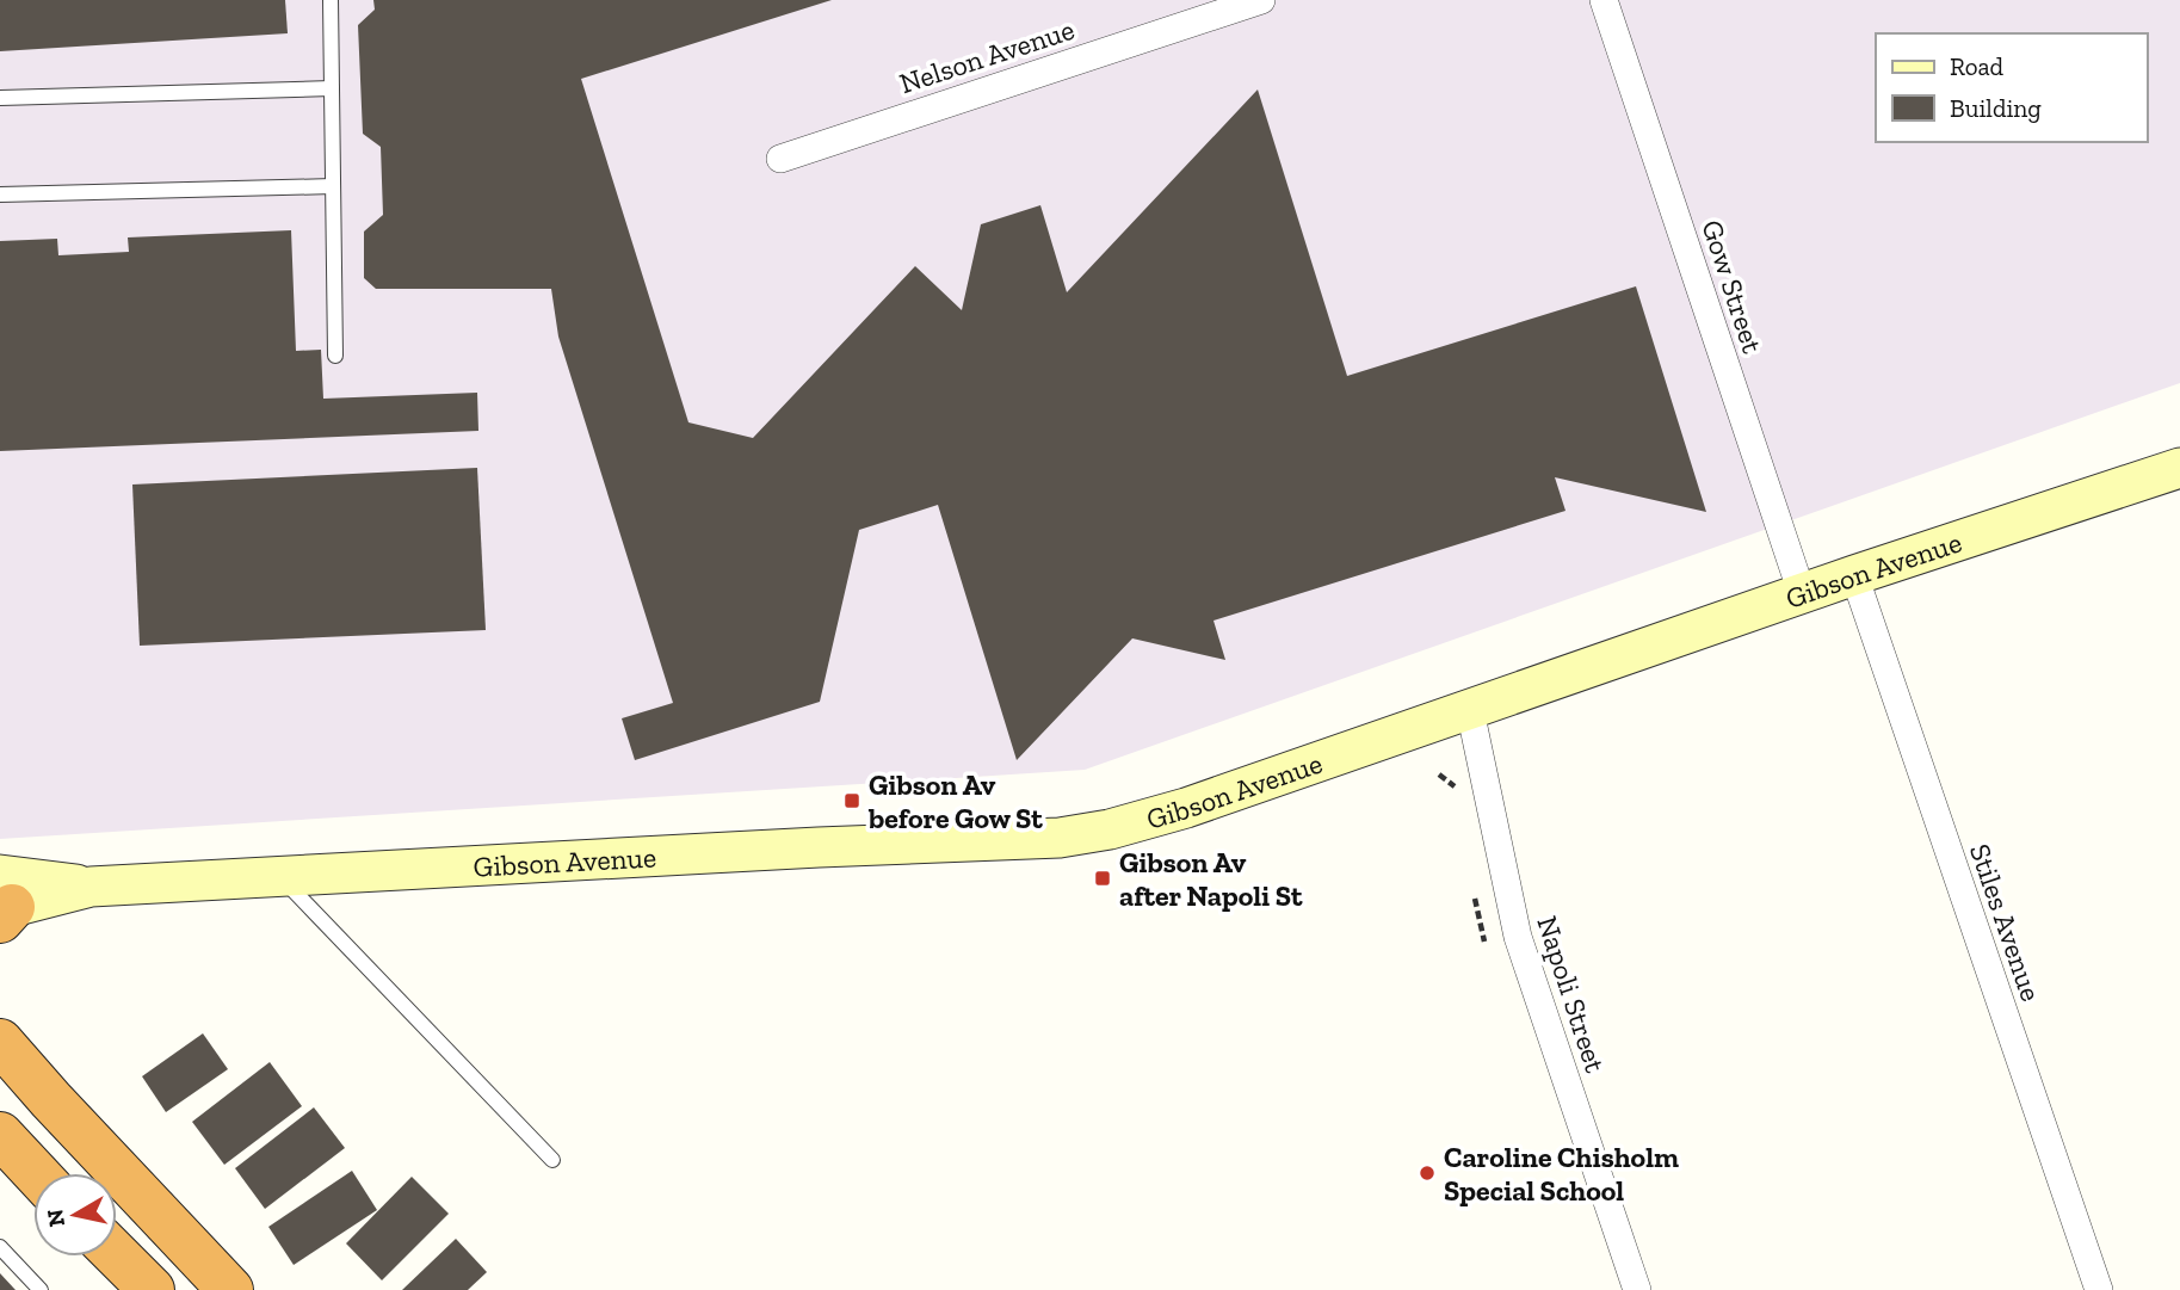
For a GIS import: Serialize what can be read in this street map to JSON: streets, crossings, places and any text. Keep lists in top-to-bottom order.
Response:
{
  "streets": {
    "main road": ["Gibson Avenue"],
    "street": [
      "Nelson Avenue",
      "Gow Street",
      "Stiles Avenue",
      "Napoli Street"
    ]
  },
  "crossings": [
    ["Gow Street", "Gibson Avenue"],
    ["Gibson Avenue", "Stiles Avenue"],
    ["Gibson Avenue", "Napoli Street"]
  ],
  "places": {
    "transit": ["Gibson Av before Gow St", "Gibson Av after Napoli St"],
    "other": ["Caroline Chisholm Special School"]
  },
  "legend": ["Road", "Building"],
  "north": "left"
}
